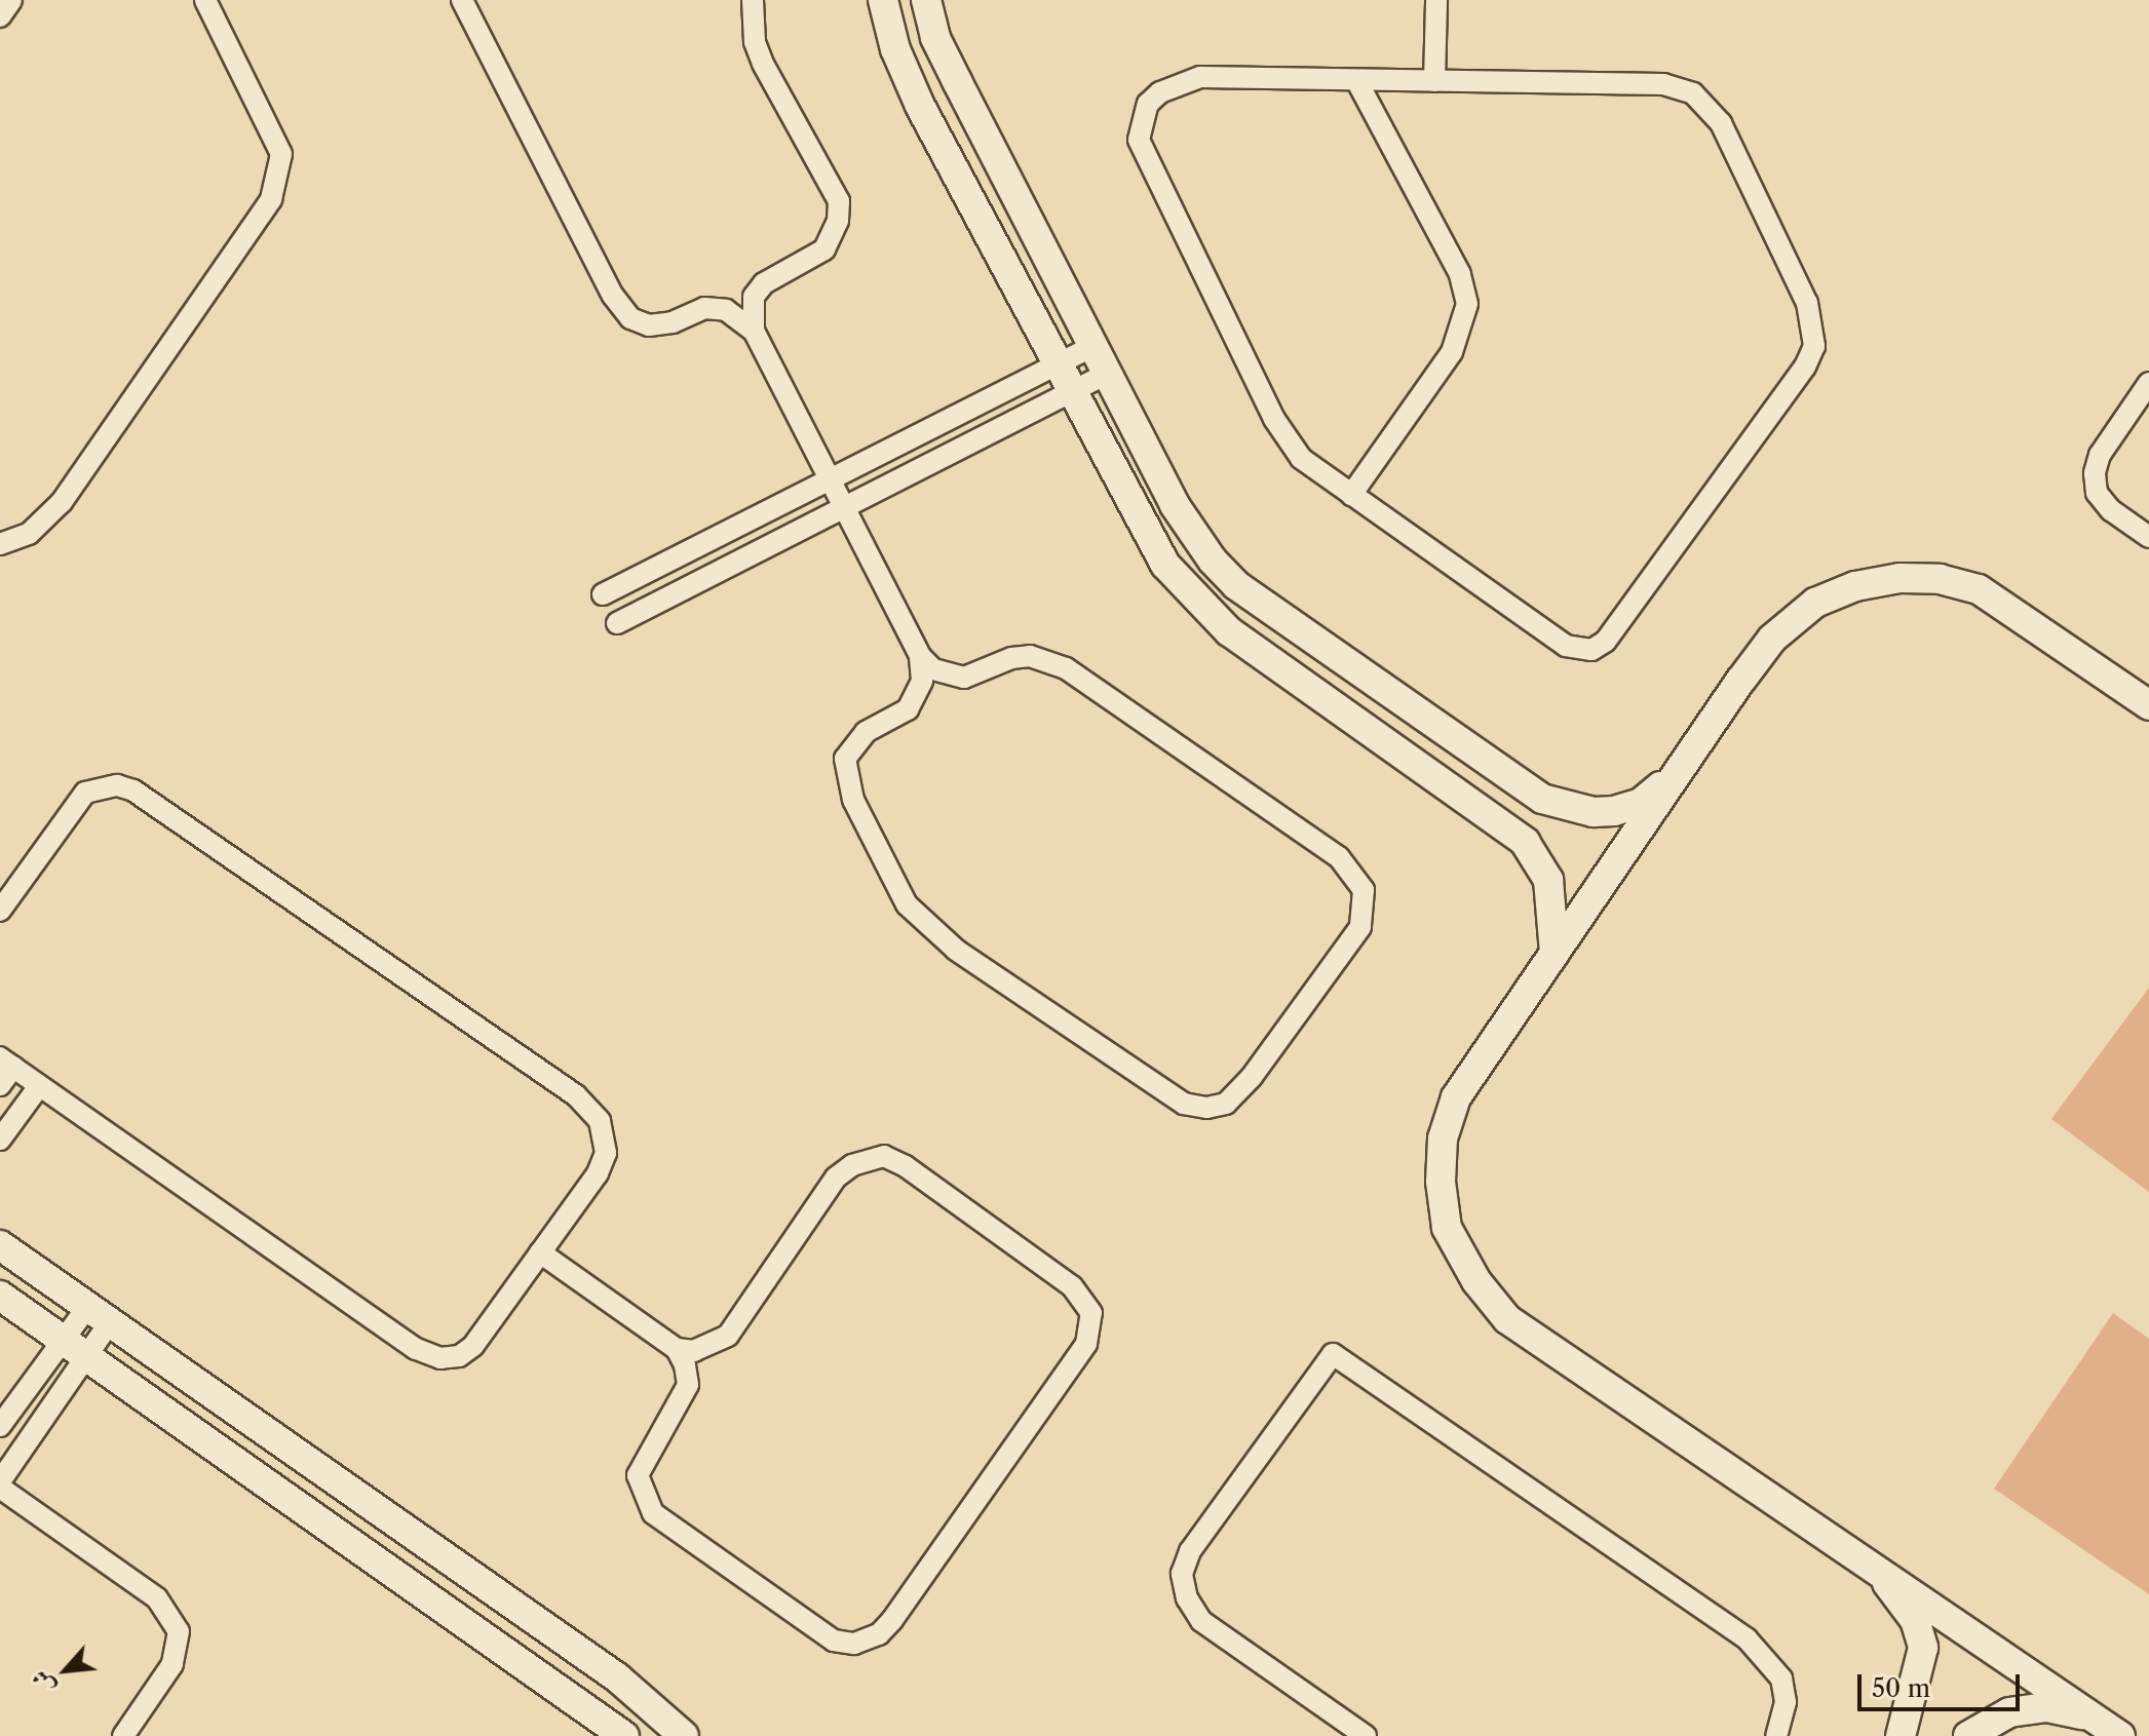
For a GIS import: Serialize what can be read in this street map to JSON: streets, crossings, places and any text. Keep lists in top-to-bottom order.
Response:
{
  "scale_bar": "50 m",
  "north": "bottom left"
}
